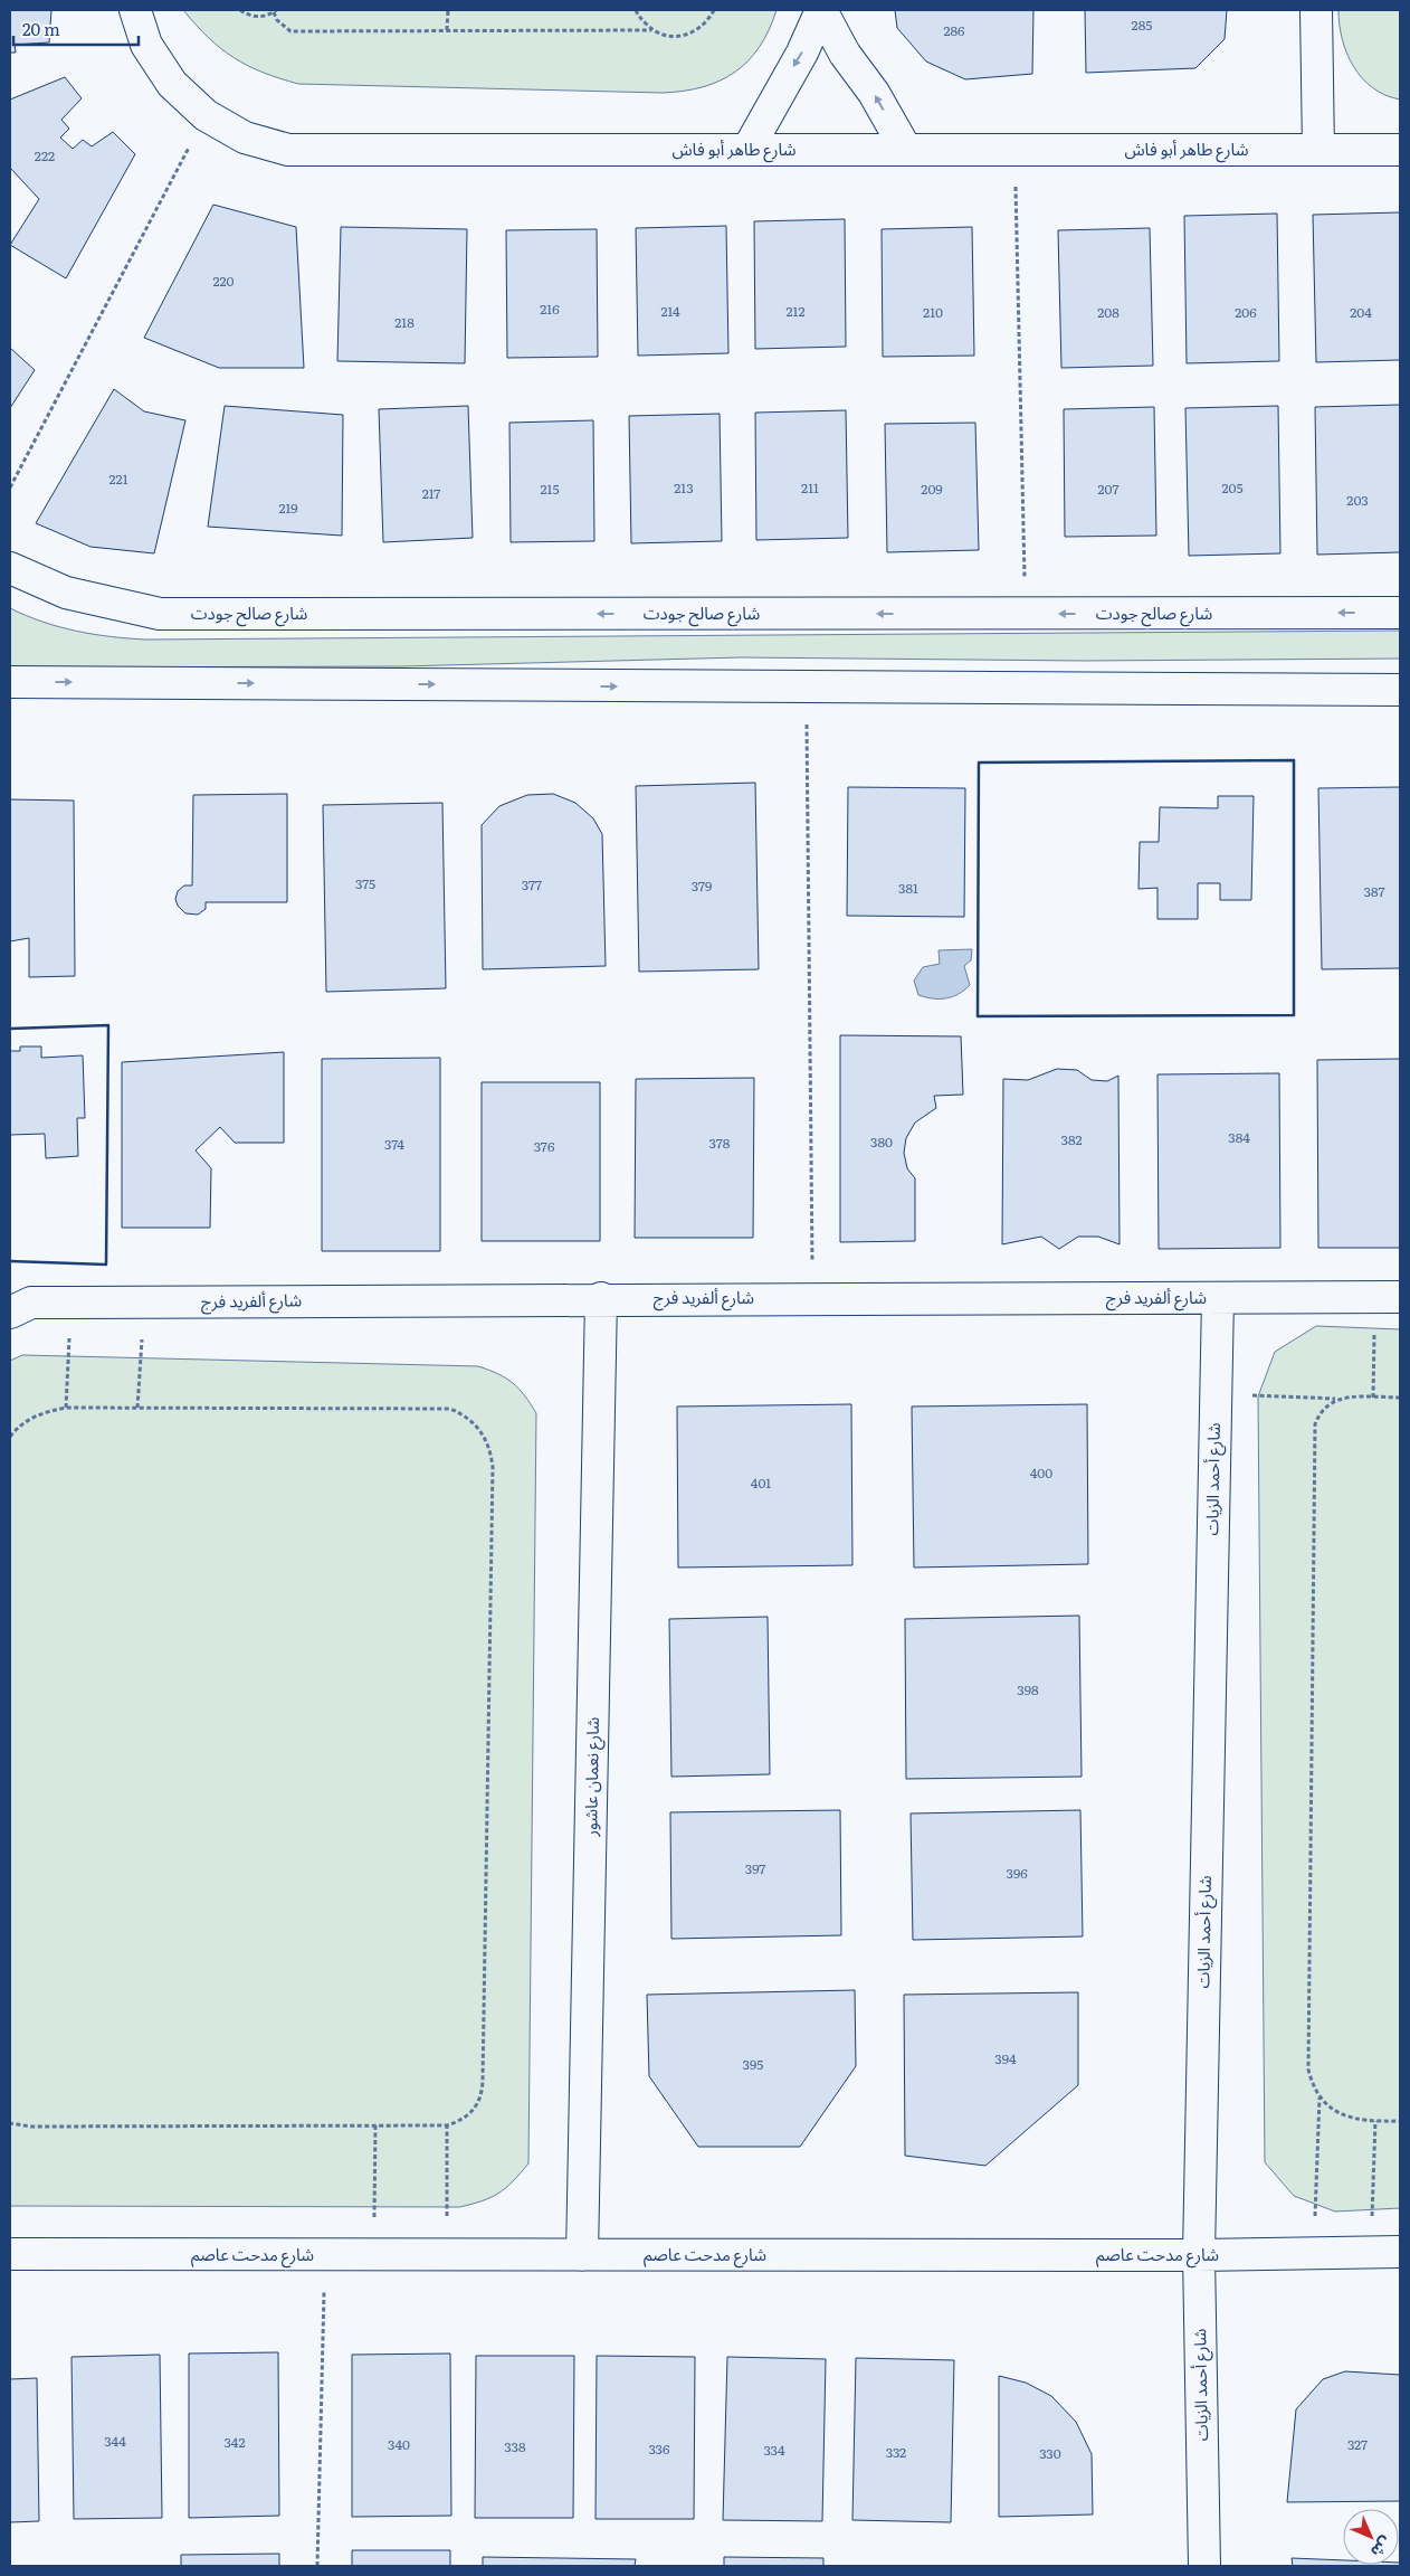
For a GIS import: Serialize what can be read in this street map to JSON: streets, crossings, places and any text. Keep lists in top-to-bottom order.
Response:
{
  "streets": {
    "street": [
      "شارع طاهر أبو فاش",
      "شارع صالح جودت",
      "شارع ألفريد فرج",
      "شارع أحمد الزيات",
      "شارع نعمان عاشور",
      "شارع مدحت عاصم"
    ]
  },
  "crossings": [
    ["شارع ألفريد فرج", "شارع أحمد الزيات"],
    ["شارع ألفريد فرج", "شارع نعمان عاشور"],
    ["شارع أحمد الزيات", "شارع مدحت عاصم"],
    ["شارع نعمان عاشور", "شارع مدحت عاصم"]
  ],
  "house_numbers": [
    "285",
    "286",
    "222",
    "220",
    "216",
    "214",
    "212",
    "210",
    "208",
    "206",
    "204",
    "218",
    "221",
    "213",
    "211",
    "205",
    "215",
    "209",
    "207",
    "217",
    "203",
    "219",
    "375",
    "377",
    "379",
    "381",
    "387",
    "384",
    "382",
    "380",
    "378",
    "374",
    "376",
    "400",
    "401",
    "398",
    "397",
    "396",
    "394",
    "395",
    "344",
    "342",
    "340",
    "327",
    "338",
    "336",
    "334",
    "332",
    "330"
  ],
  "scale_bar": "20 m",
  "north": "bottom right"
}
